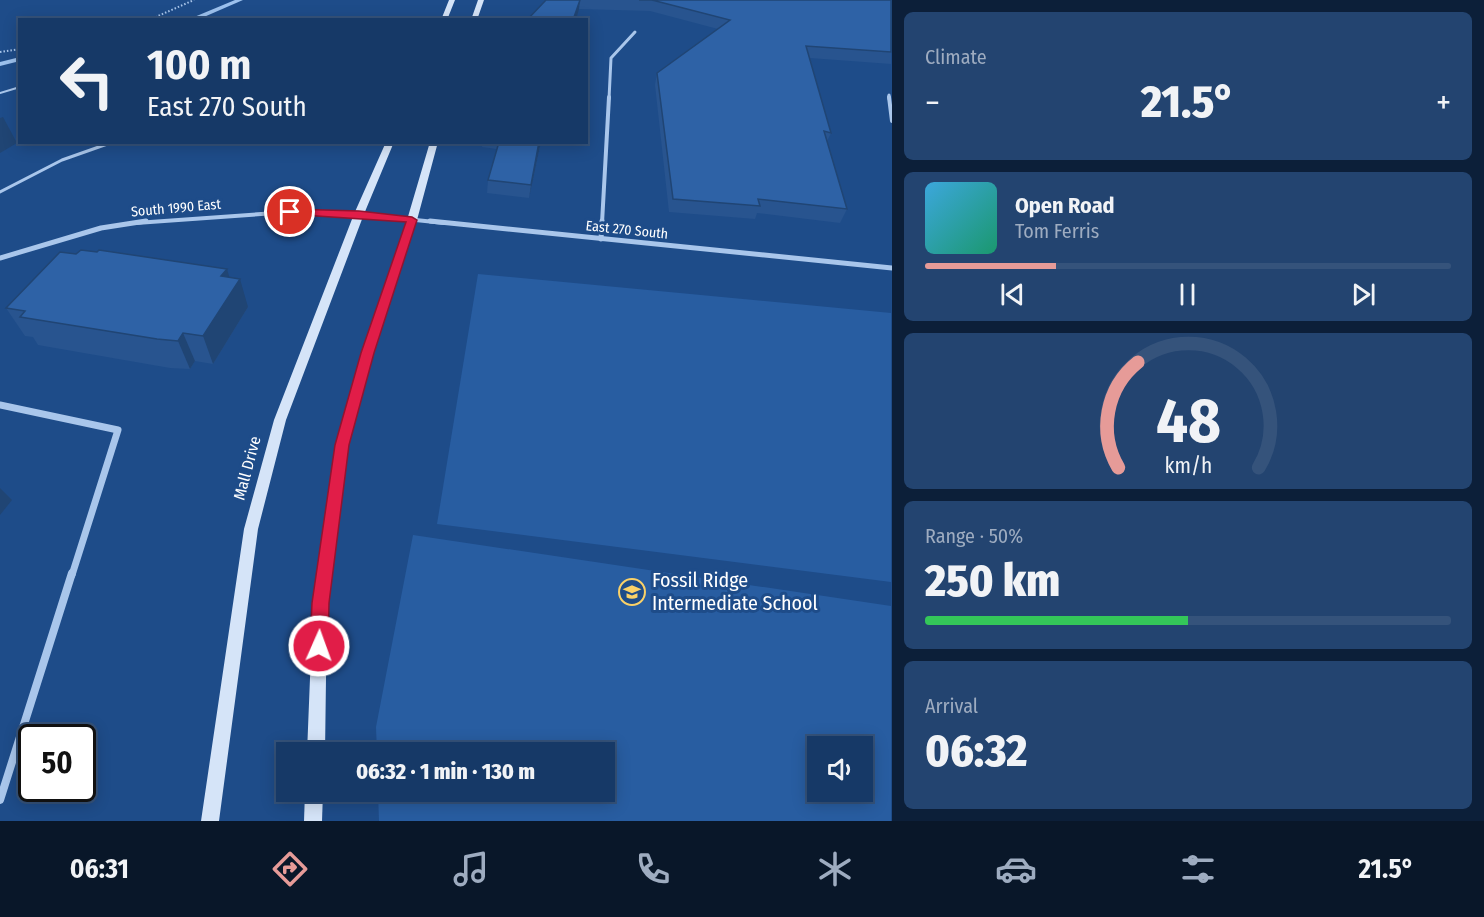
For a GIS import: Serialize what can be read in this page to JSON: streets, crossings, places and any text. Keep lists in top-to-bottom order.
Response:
{
  "streets": {
    "main road": ["Mall Drive"],
    "street": ["South 1990 East", "East 270 South"]
  },
  "crossings": [
    ["South 1990 East", "East 270 South"],
    ["South 1990 East", "Mall Drive"],
    ["East 270 South", "Mall Drive"]
  ],
  "places": {
    "school or university": ["Fossil Ridge Intermediate School"]
  },
  "page": {
    "tile": [
      "Climate",
      ["Range · 50%", "250 km"],
      ["Arrival", "06:32"]
    ],
    "turn": ["100 m", "East 270 South"],
    "heat": ["−", "21.5°", "+"],
    "song": ["Open Road", "Tom Ferris"],
    "limit": "50",
    "trip": "06:32 · 1 min · 130 m",
    "tabs": ["06:31", "21.5°"],
    "gauge": ["48", "km/h"]
  }
}
